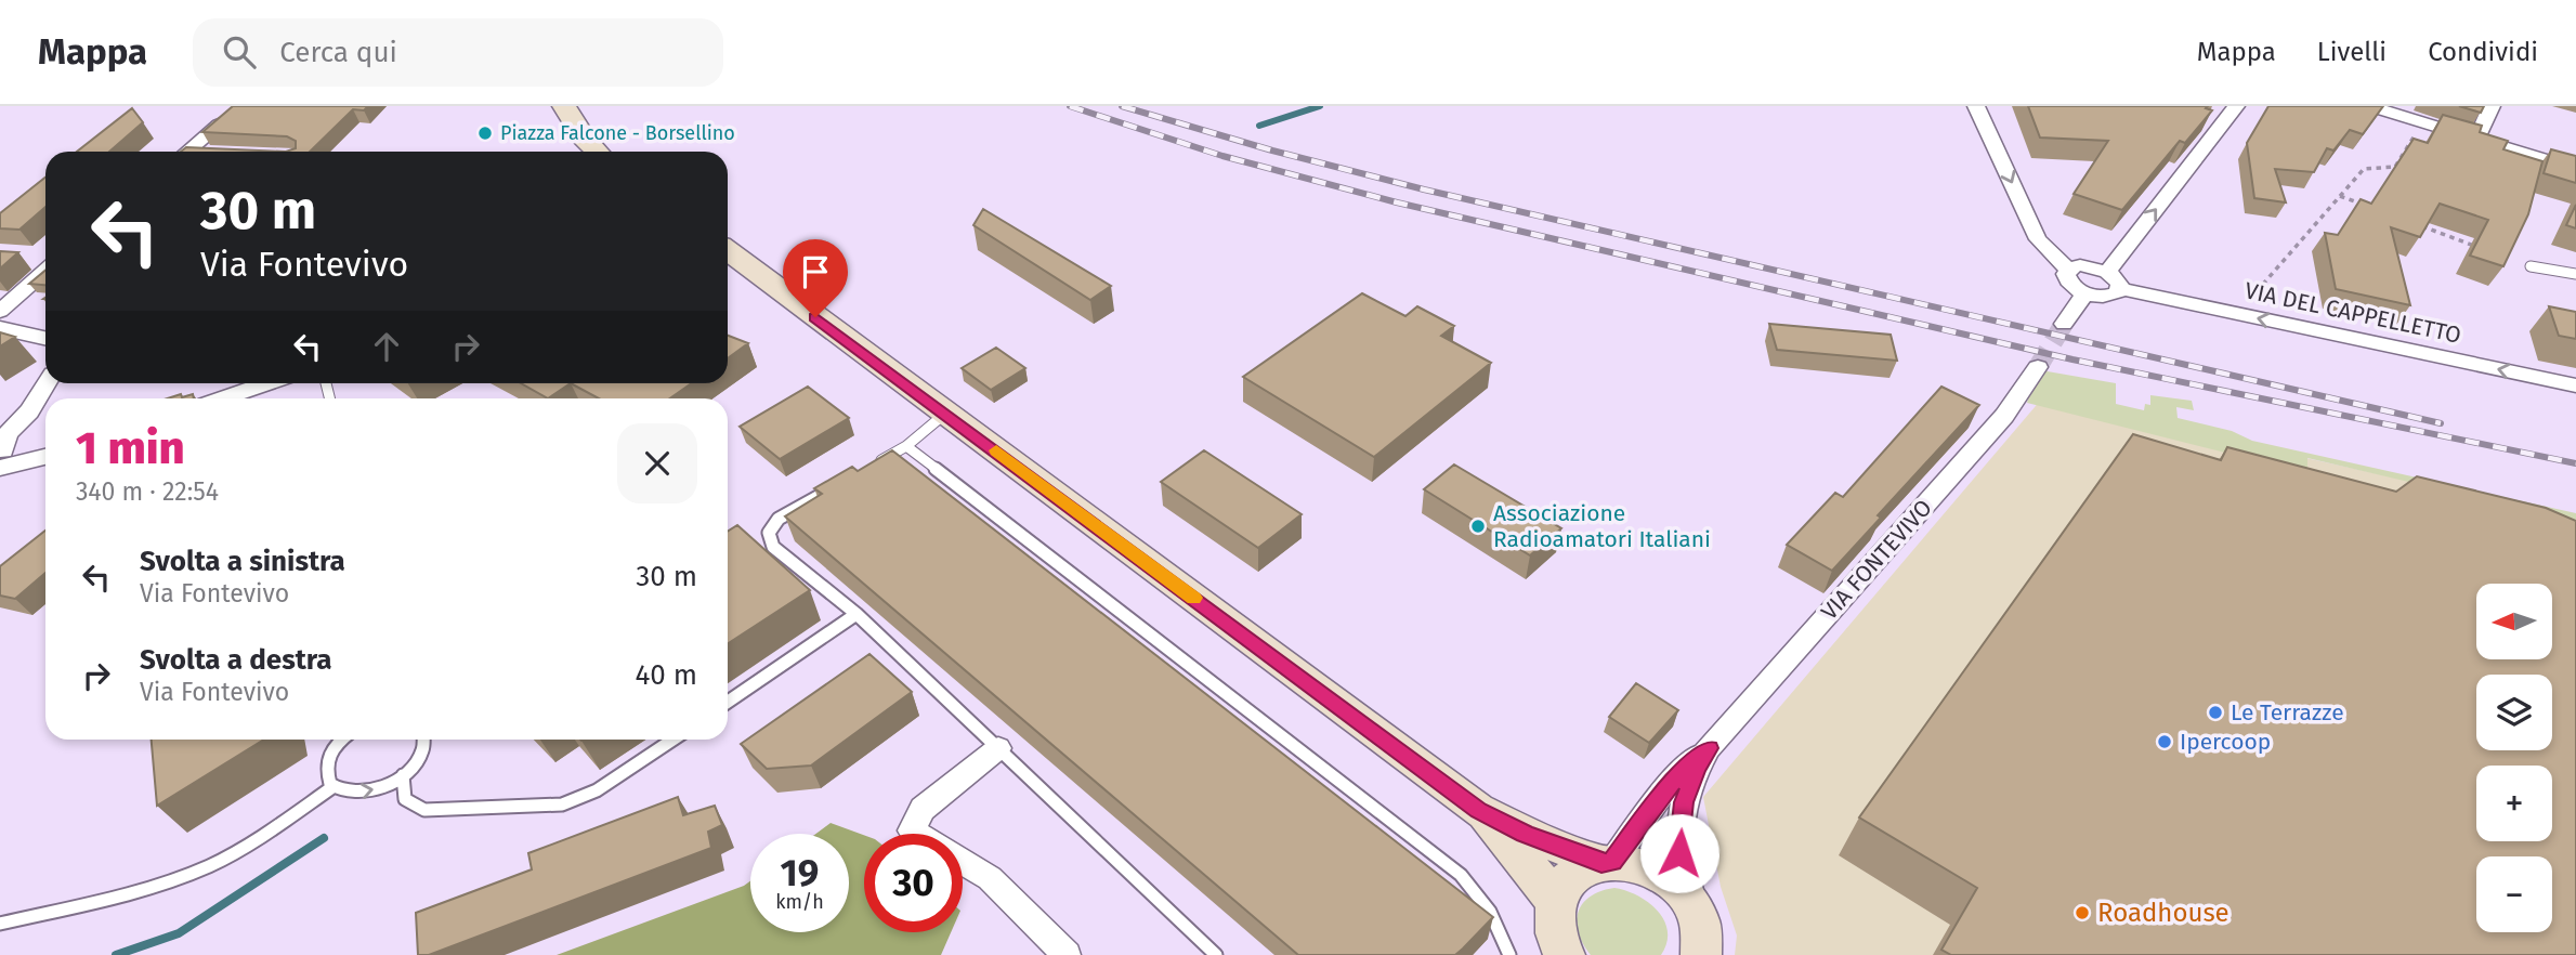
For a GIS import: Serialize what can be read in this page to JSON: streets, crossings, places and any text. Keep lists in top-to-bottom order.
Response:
{
  "streets": {
    "street": ["VIA DEL CAPPELLETTO", "VIA FONTEVIVO"]
  },
  "one_way": ["VIA DEL CAPPELLETTO"],
  "places": [
    "Piazza Falcone - Borsellino",
    "Associazione Radioamatori Italiani",
    "Le Terrazze",
    "Ipercoop",
    "Roadhouse"
  ],
  "north": "left",
  "page": {
    "header": "Mappa",
    "search": "Cerca qui",
    "nav": ["Mappa", "Livelli", "Condividi"],
    "turn": ["30 m", "Via Fontevivo"],
    "heading": ["1 min", "340 m · 22:54"],
    "list": [
      {
        "name": "Svolta a sinistra",
        "note": "Via Fontevivo",
        "value": "30 m"
      },
      {
        "name": "Svolta a destra",
        "note": "Via Fontevivo",
        "value": "40 m"
      }
    ],
    "map_buttons": ["+", "−"],
    "speed": "19 km/h",
    "limit": "30"
  }
}
